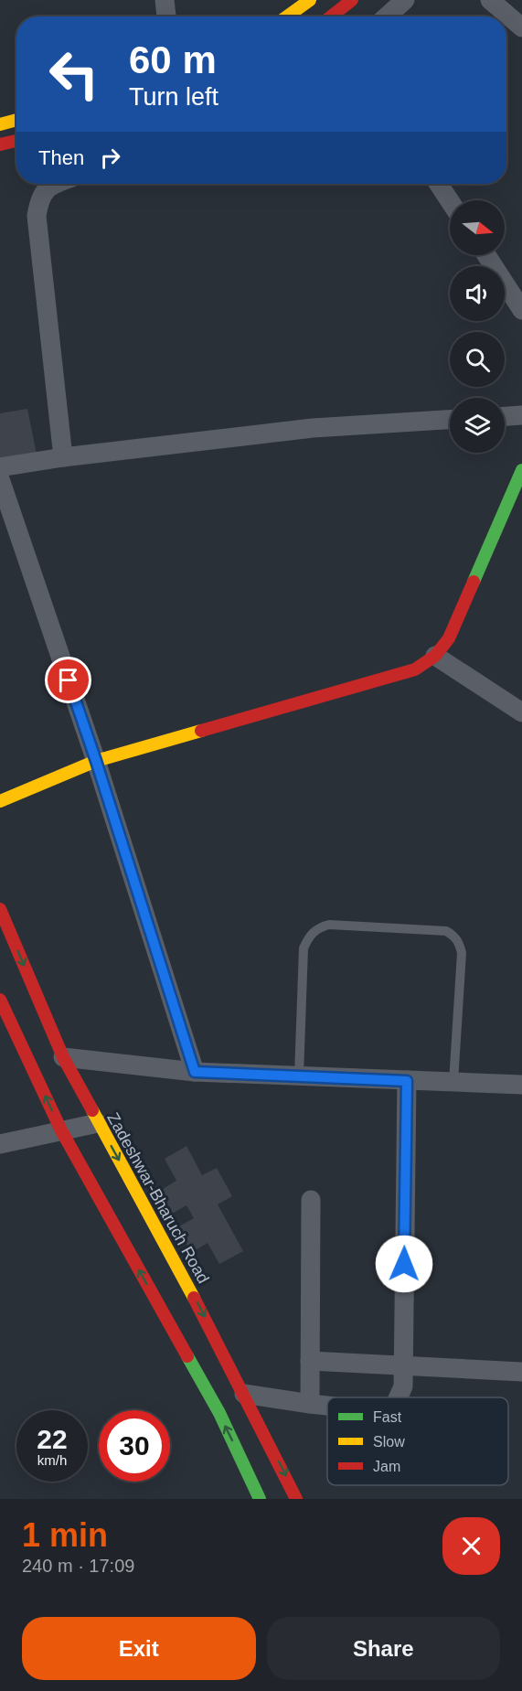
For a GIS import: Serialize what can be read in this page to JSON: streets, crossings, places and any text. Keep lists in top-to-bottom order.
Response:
{
  "streets": {
    "main road": ["Zadeshwar-Bharuch Road"]
  },
  "legend": ["Fast", "Slow", "Jam"],
  "north": "right",
  "page": {
    "turn": ["60 m", "Turn left"],
    "then": "Then",
    "speed": "22 km/h",
    "limit": "30",
    "heading": ["1 min", "240 m · 17:09"],
    "buttons": ["Exit", "Share"]
  }
}
